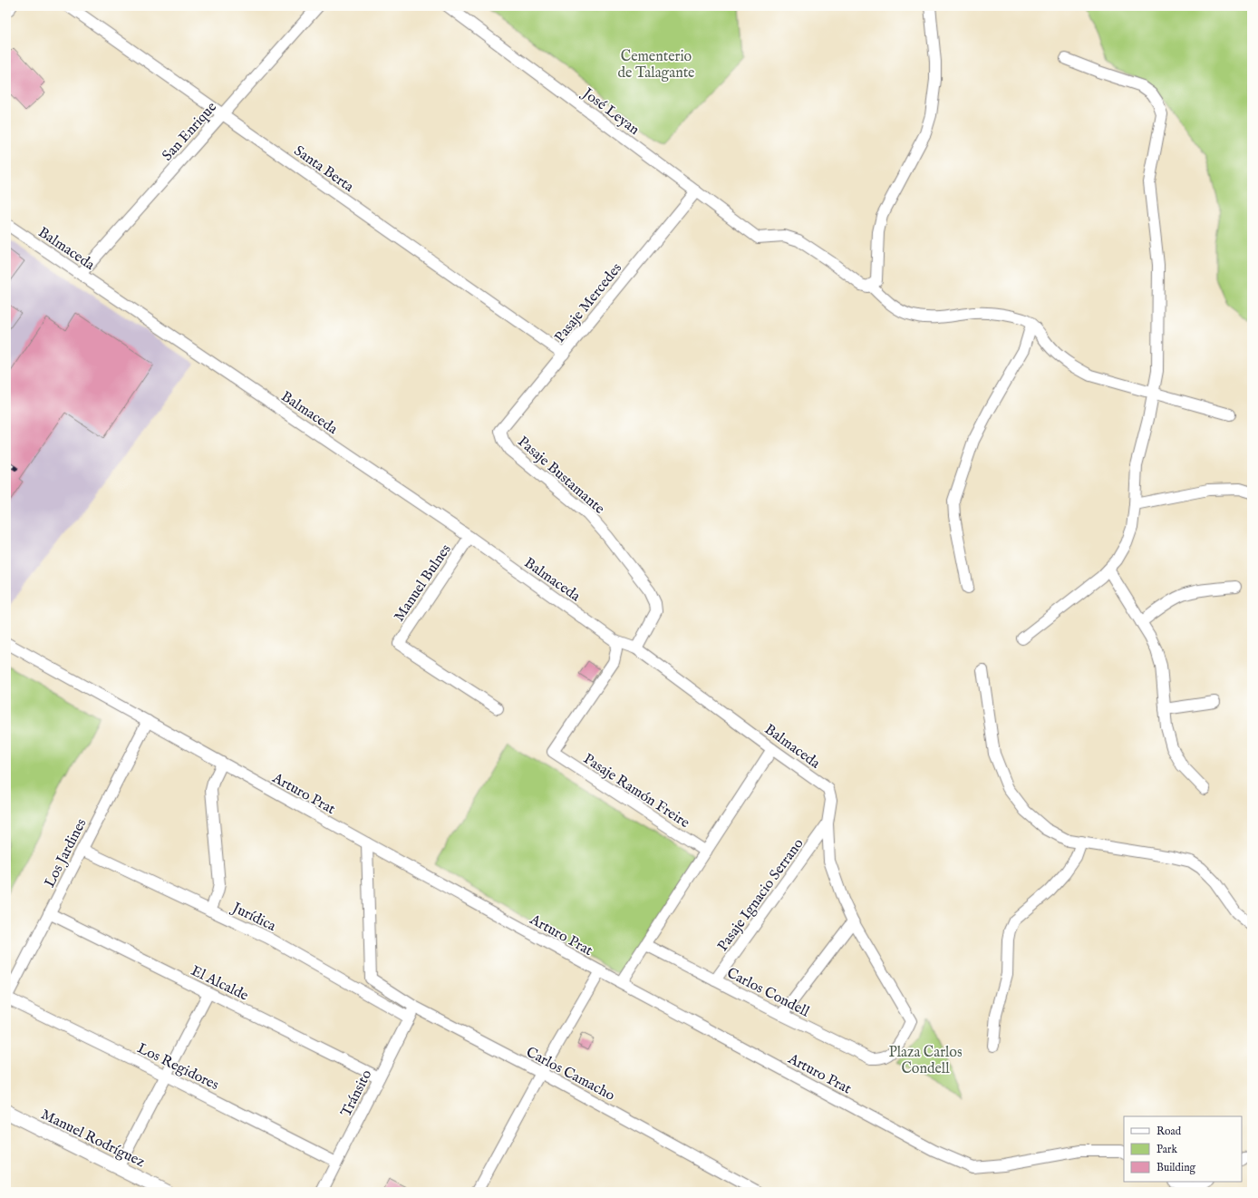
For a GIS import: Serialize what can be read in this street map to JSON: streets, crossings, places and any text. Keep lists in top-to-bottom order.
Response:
{
  "streets": {
    "street": [
      "José Leyan",
      "San Enrique",
      "Santa Berta",
      "Balmaceda",
      "Pasaje Mercedes",
      "Pasaje Bustamante",
      "Manuel Bulnes",
      "Pasaje Ramón Freire",
      "Arturo Prat",
      "Los Jardines",
      "Pasaje Ignacio Serrano",
      "Jurídica",
      "El Alcalde",
      "Carlos Condell",
      "Los Regidores",
      "Carlos Camacho",
      "Tránsito",
      "Manuel Rodríguez"
    ]
  },
  "crossings": [
    ["José Leyan", "Pasaje Mercedes"],
    ["San Enrique", "Santa Berta"],
    ["San Enrique", "Balmaceda"],
    ["Santa Berta", "Pasaje Mercedes"],
    ["Balmaceda", "Pasaje Bustamante"],
    ["Balmaceda", "Manuel Bulnes"],
    ["Balmaceda", "Pasaje Ramón Freire"],
    ["Balmaceda", "Pasaje Ignacio Serrano"],
    ["Balmaceda", "Carlos Condell"],
    ["Pasaje Mercedes", "Pasaje Bustamante"],
    ["Arturo Prat", "Los Jardines"],
    ["Arturo Prat", "Carlos Camacho"],
    ["Los Jardines", "Jurídica"],
    ["Los Jardines", "El Alcalde"],
    ["Los Jardines", "Los Regidores"],
    ["Pasaje Ignacio Serrano", "Carlos Condell"],
    ["Jurídica", "Tránsito"],
    ["El Alcalde", "Tránsito"],
    ["Los Regidores", "Tránsito"],
    ["Carlos Camacho", "Tránsito"]
  ],
  "parks": ["Cementerio de Talagante", "Plaza Carlos Condell"],
  "legend": ["Road", "Park", "Building"]
}
